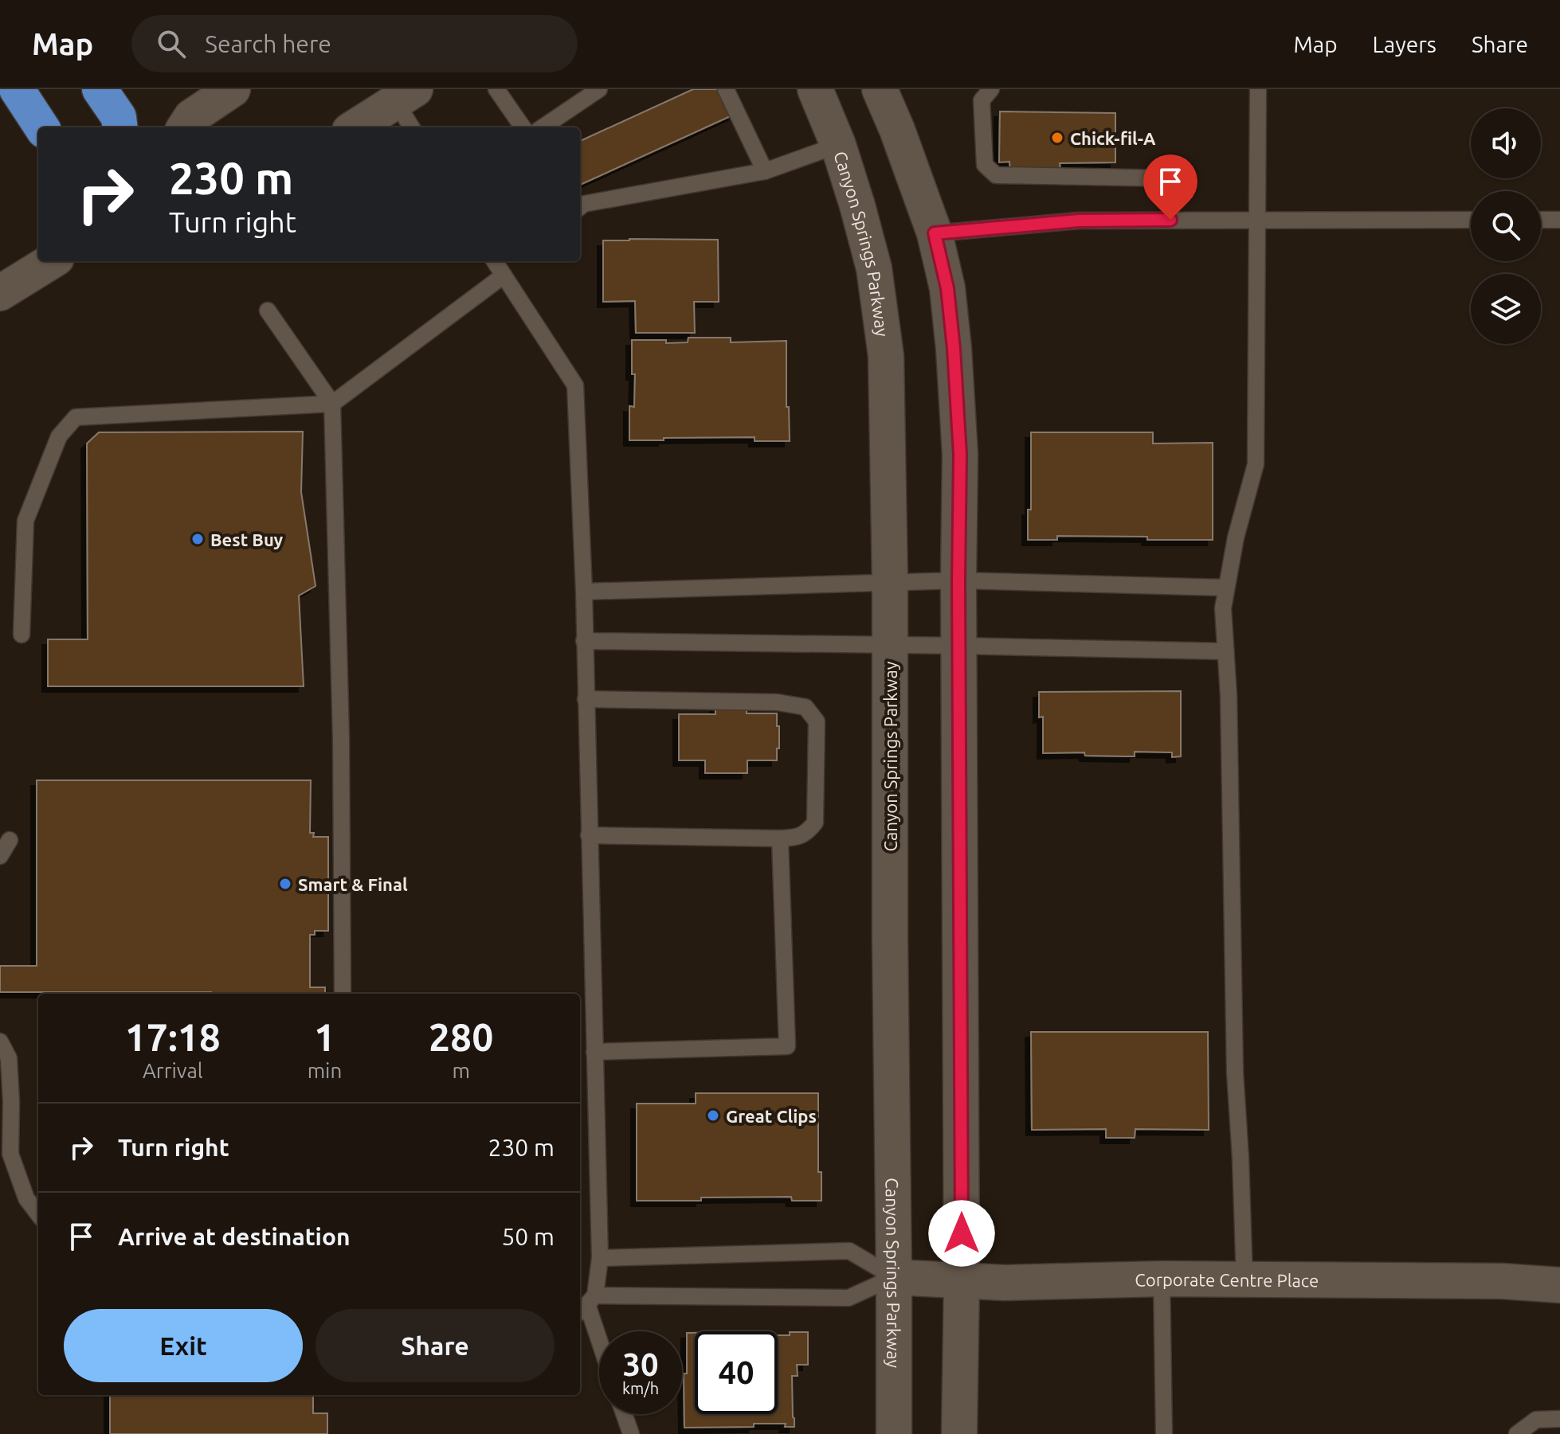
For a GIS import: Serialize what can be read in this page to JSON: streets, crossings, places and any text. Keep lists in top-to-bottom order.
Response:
{
  "streets": {
    "street": ["Canyon Springs Parkway", "Corporate Centre Place"]
  },
  "crossings": [
    ["Canyon Springs Parkway", "Corporate Centre Place"]
  ],
  "places": [
    "Chick-fil-A",
    "Best Buy",
    "Smart & Final",
    "Great Clips"
  ],
  "page": {
    "header": "Map",
    "search": "Search here",
    "nav": ["Map", "Layers", "Share"],
    "turn": ["230 m", "Turn right"],
    "eta": [
      "17:18",
      "Arrival",
      "1",
      "min",
      "280",
      "m"
    ],
    "list": [
      {
        "name": "Turn right",
        "value": "230 m"
      },
      {
        "name": "Arrive at destination",
        "value": "50 m"
      }
    ],
    "buttons": ["Exit", "Share"],
    "speed": "30 km/h",
    "limit": "40"
  }
}
